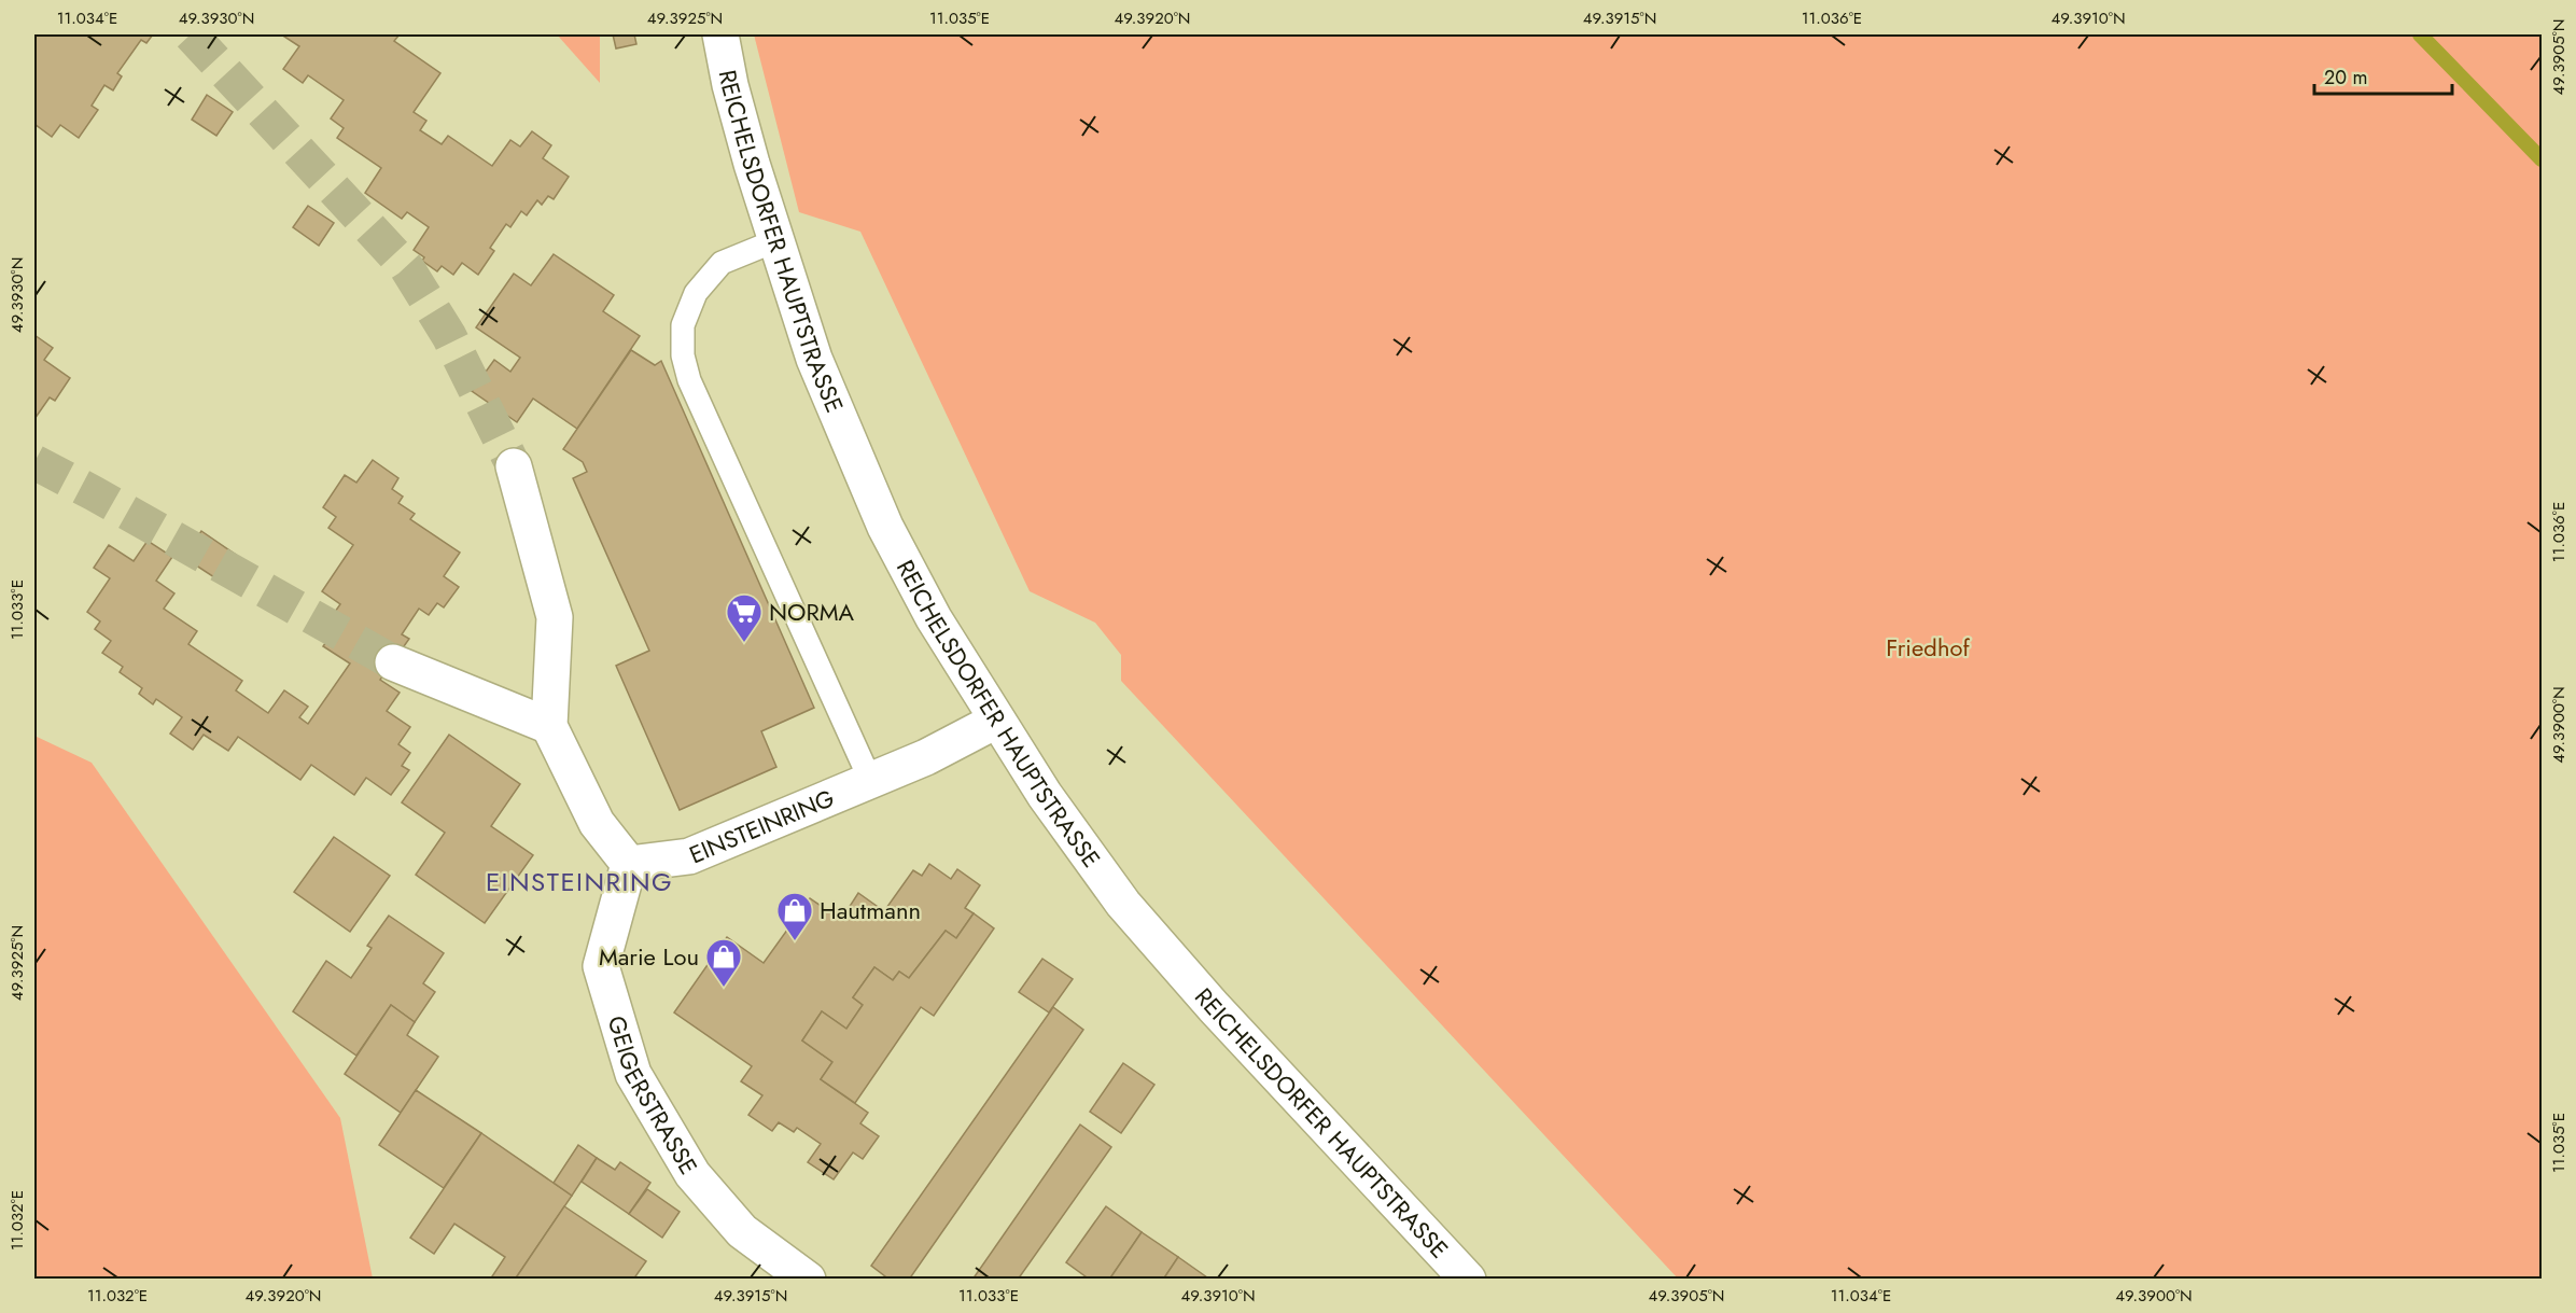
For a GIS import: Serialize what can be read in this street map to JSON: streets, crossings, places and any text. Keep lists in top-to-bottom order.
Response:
{
  "streets": {
    "street": ["REICHELSDORFER HAUPTSTRASSE", "EINSTEINRING", "GEIGERSTRASSE"]
  },
  "crossings": [
    ["REICHELSDORFER HAUPTSTRASSE", "EINSTEINRING"],
    ["EINSTEINRING", "GEIGERSTRASSE"]
  ],
  "districts": ["EINSTEINRING"],
  "parks": ["Friedhof"],
  "places": {
    "supermarket": ["NORMA"],
    "shop": ["Hautmann", "Marie Lou"]
  },
  "scale_bar": "20 m",
  "coordinates": [
    "11.034°E",
    "49.3930°N",
    "49.3925°N",
    "11.035°E",
    "49.3920°N",
    "49.3915°N",
    "11.036°E",
    "49.3910°N",
    "49.3905°N",
    "11.033°E",
    "49.3900°N",
    "11.032°E"
  ]
}
